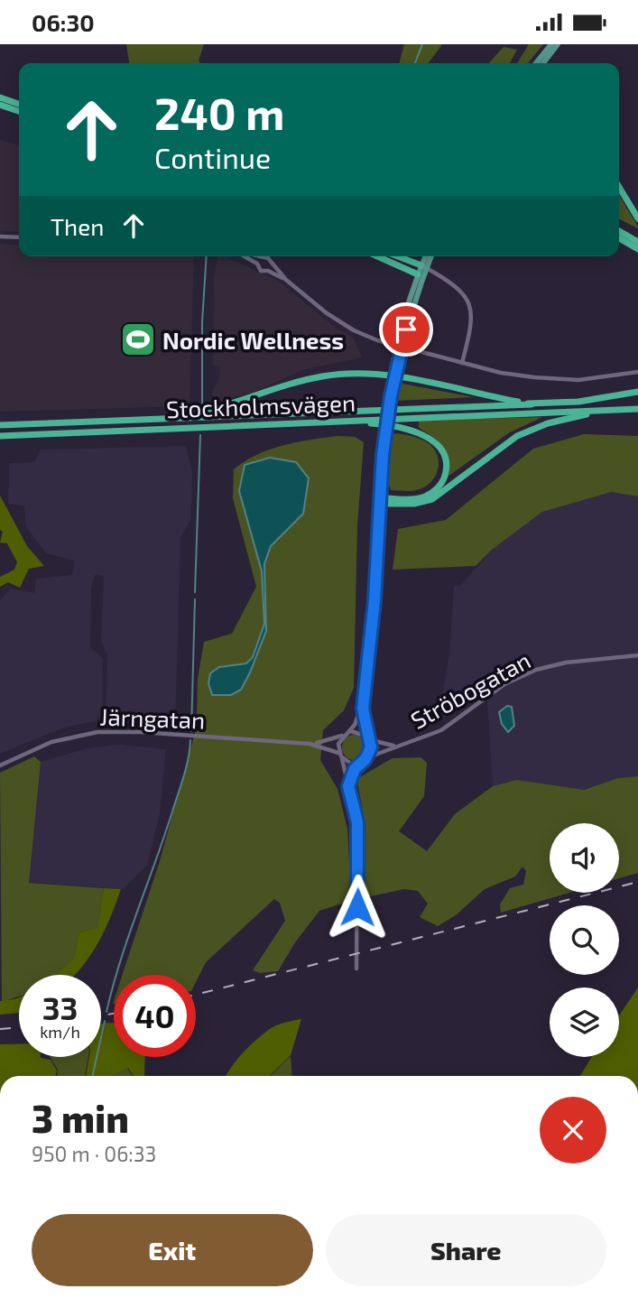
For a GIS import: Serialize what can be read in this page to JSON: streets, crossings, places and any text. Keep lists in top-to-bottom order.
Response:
{
  "streets": {
    "highway": ["Stockholmsvägen"],
    "street": ["Ströbogatan", "Järngatan"]
  },
  "crossings": [
    ["Ströbogatan", "Järngatan"]
  ],
  "places": {
    "sports": ["Nordic Wellness"]
  },
  "page": {
    "status": "06:30",
    "turn": ["240 m", "Continue"],
    "then": "Then",
    "speed": "33 km/h",
    "limit": "40",
    "heading": ["3 min", "950 m · 06:33"],
    "buttons": ["Exit", "Share"]
  }
}
